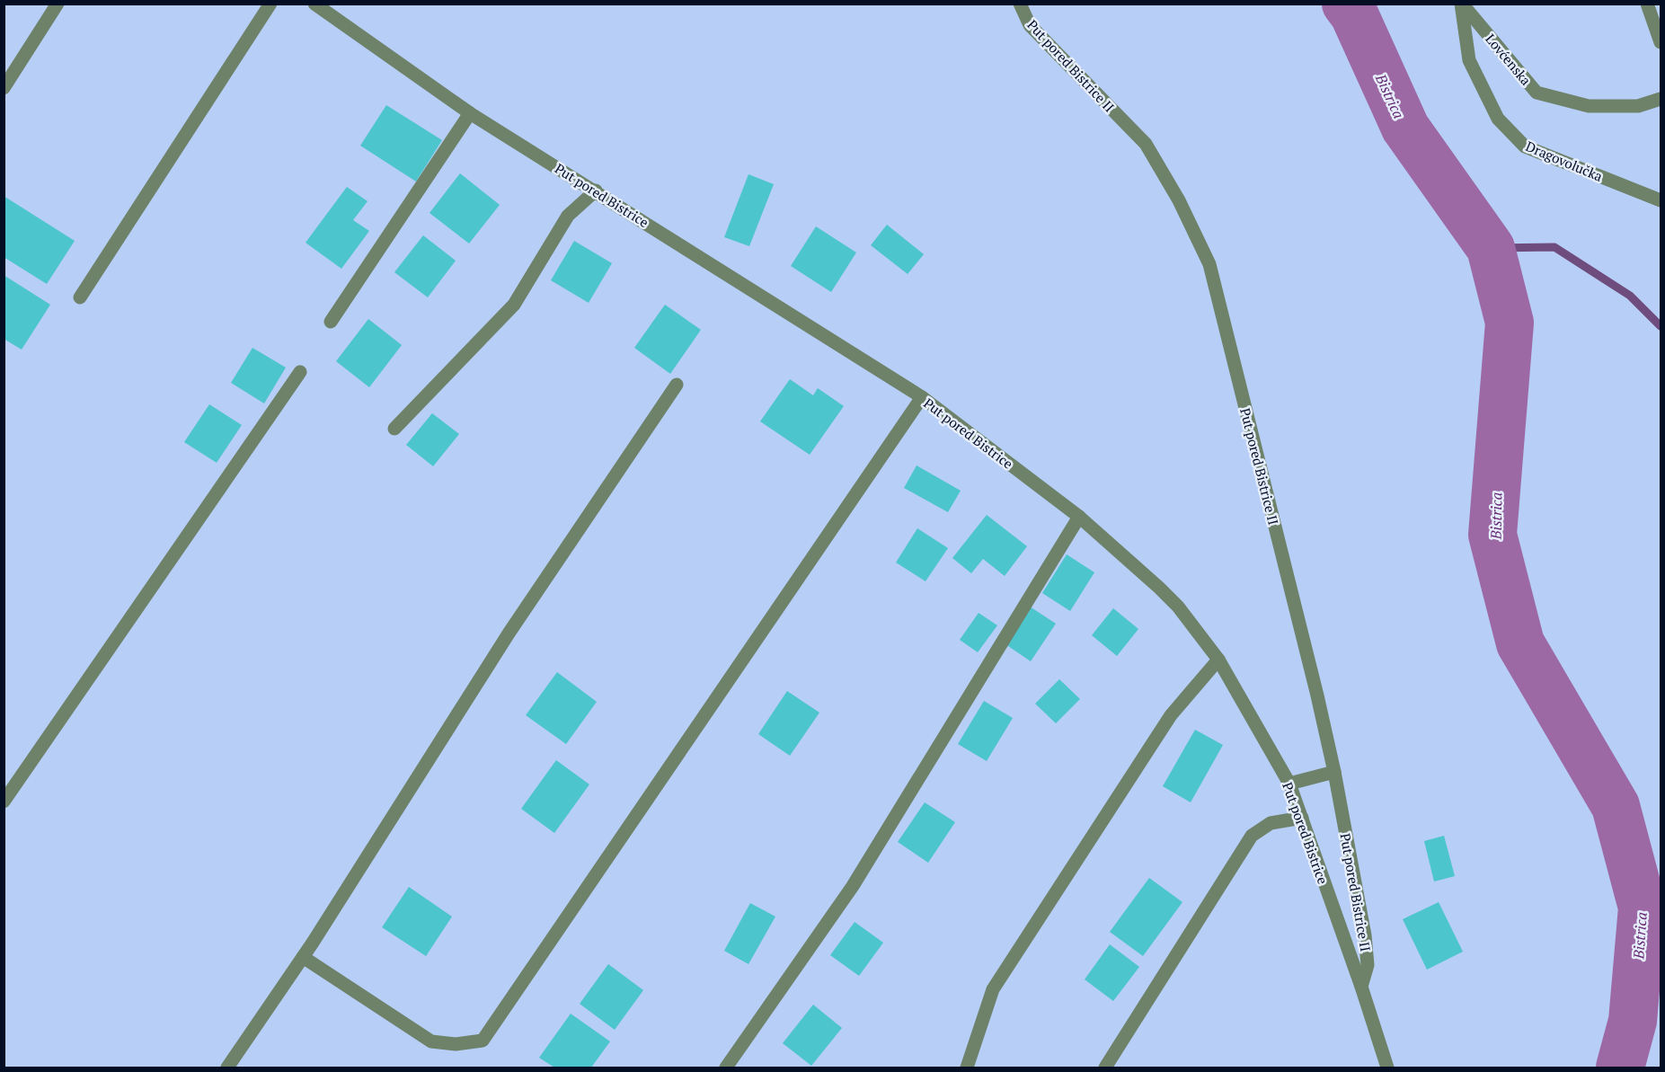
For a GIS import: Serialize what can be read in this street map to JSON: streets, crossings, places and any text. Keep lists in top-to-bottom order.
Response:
{
  "streets": {
    "street": [
      "Lovćenska",
      "Put pored Bistrice II",
      "Dragovolučka",
      "Put pored Bistrice"
    ]
  },
  "crossings": [
    ["Lovćenska", "Dragovolučka"],
    ["Put pored Bistrice II", "Put pored Bistrice"]
  ],
  "water": ["Bistrica"]
}
